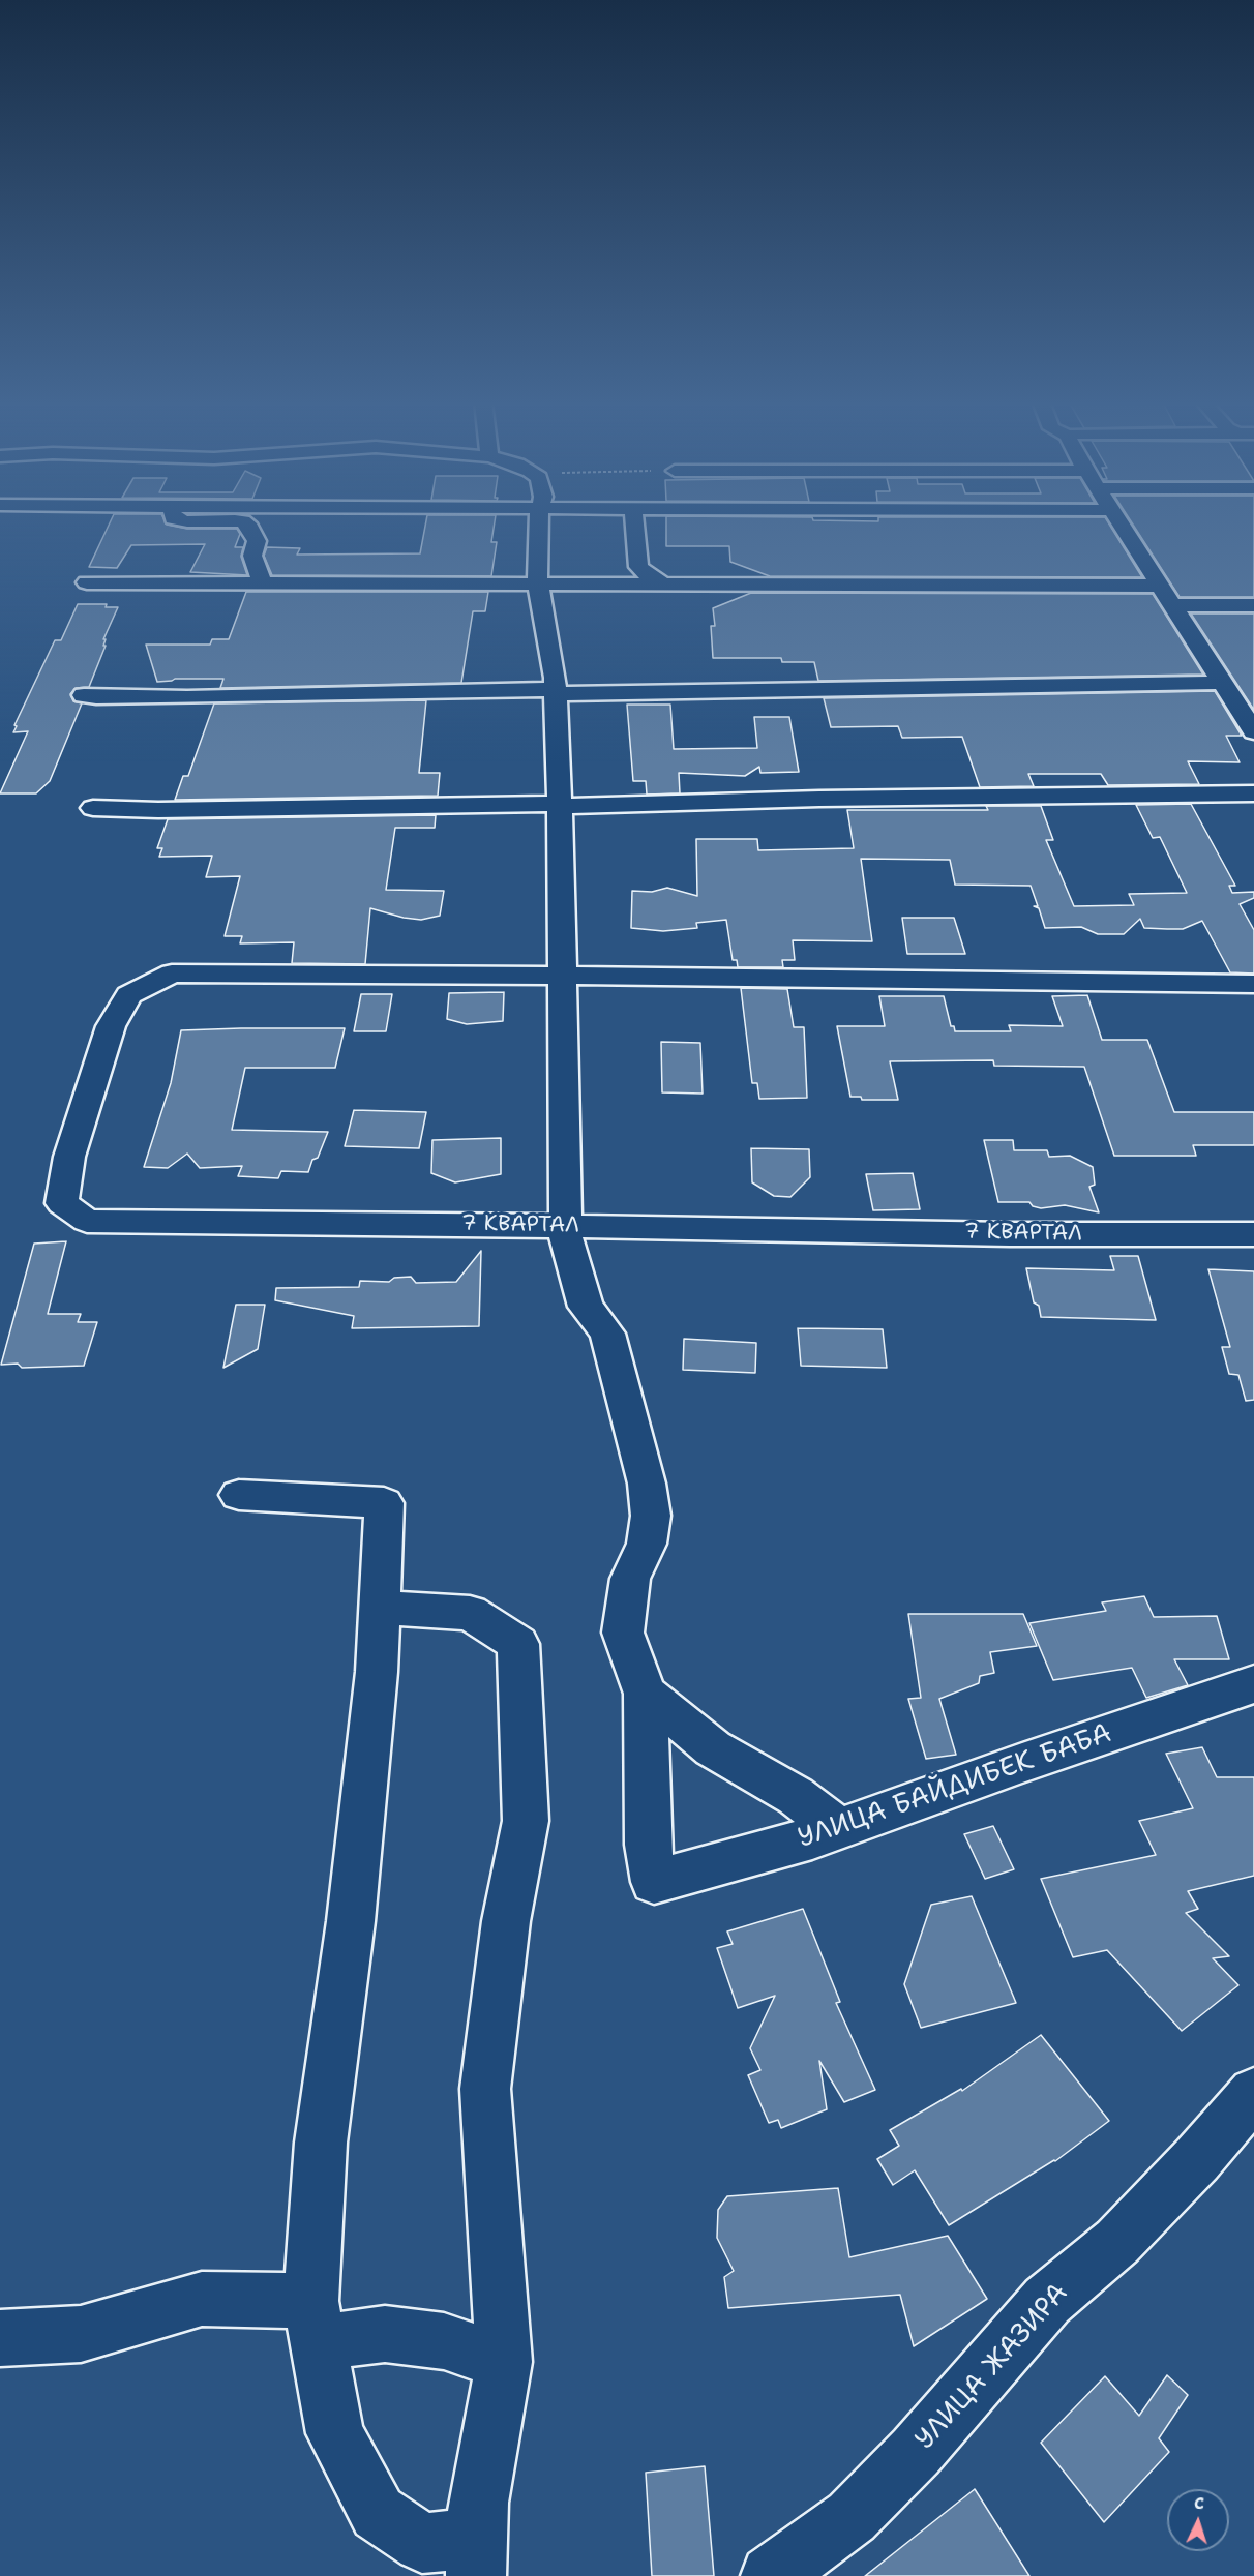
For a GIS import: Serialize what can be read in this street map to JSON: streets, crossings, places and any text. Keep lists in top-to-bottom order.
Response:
{
  "streets": {
    "street": ["7 КВАРТАЛ", "УЛИЦА БАЙДИБЕК БАБА", "УЛИЦА ЖАЗИРА"]
  },
  "north": "top"
}
